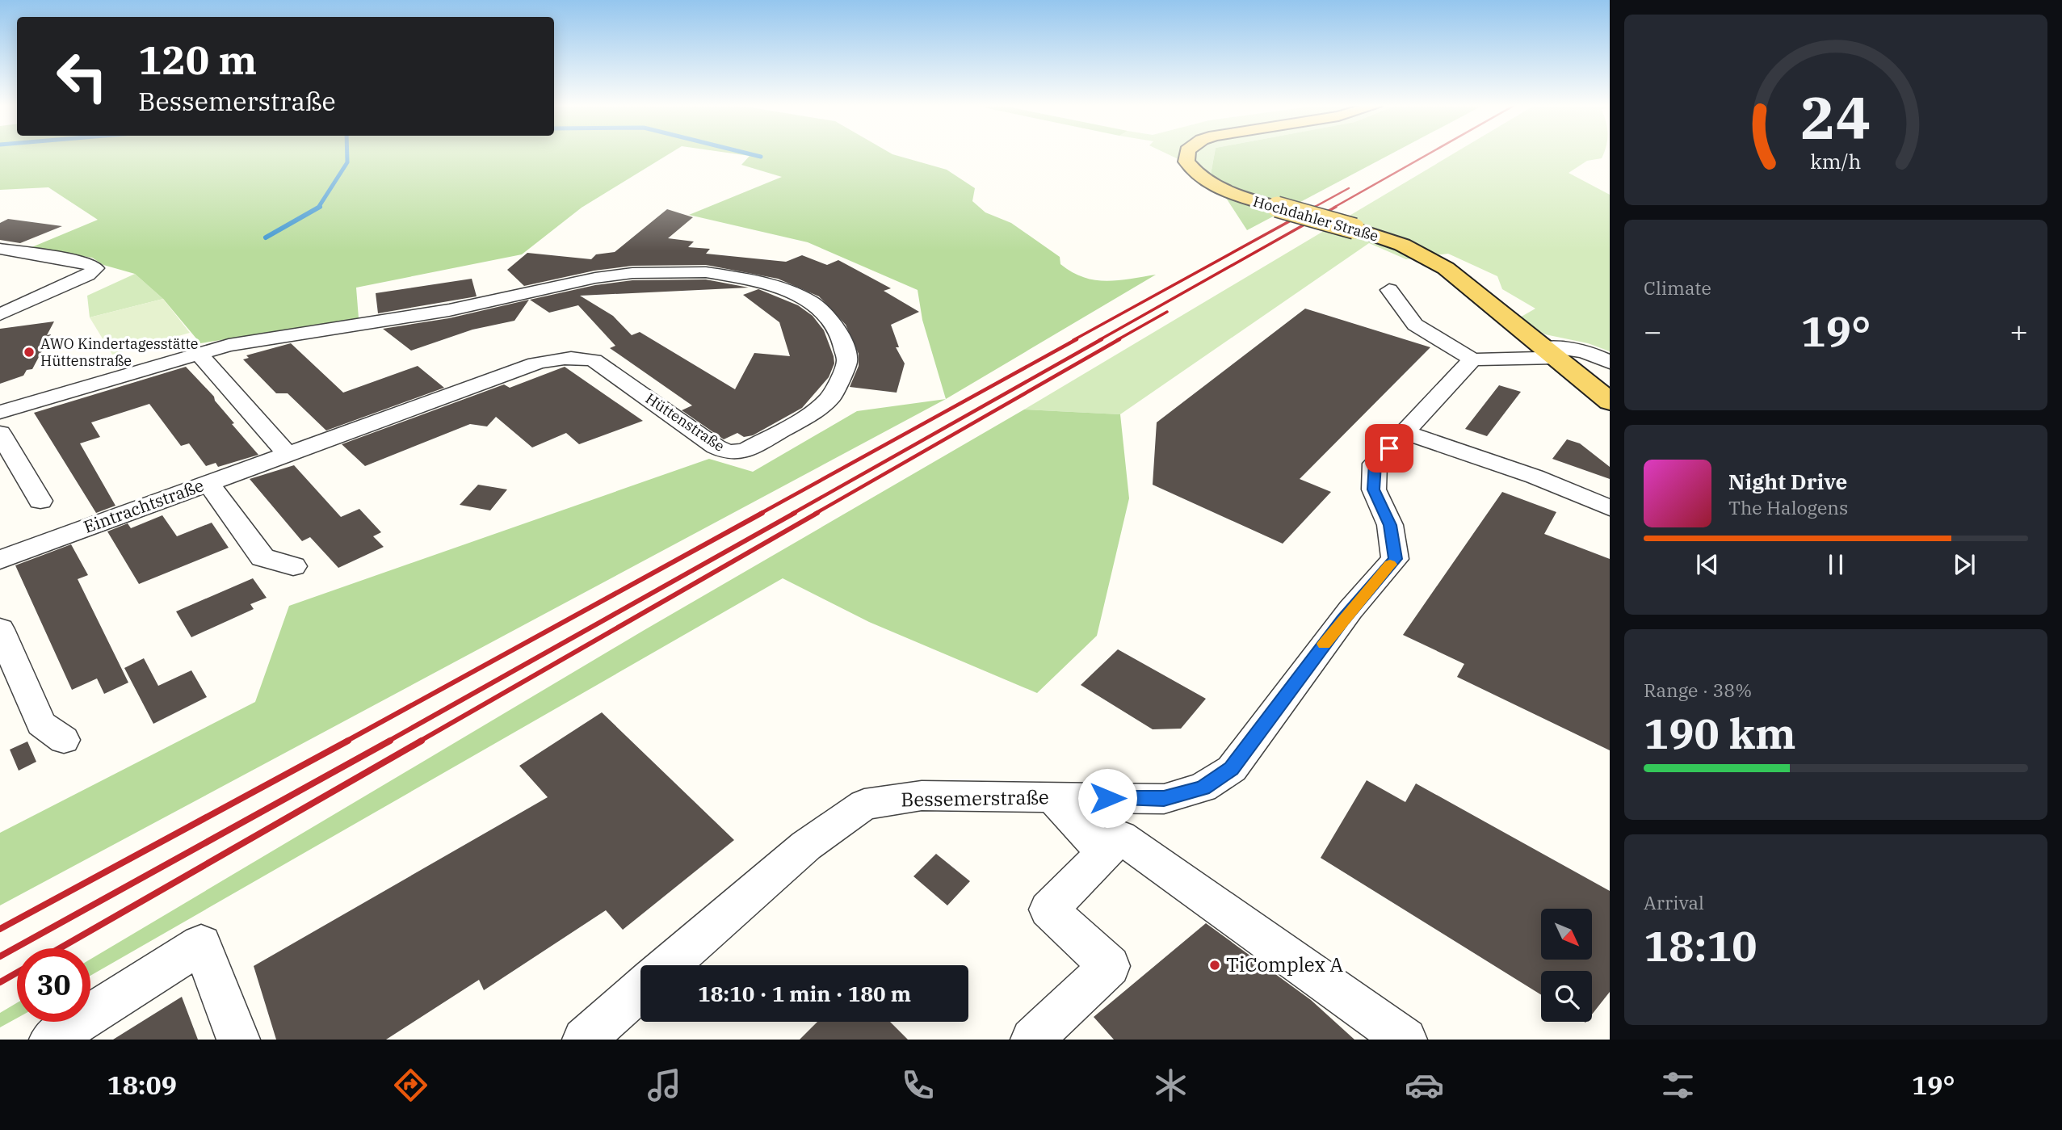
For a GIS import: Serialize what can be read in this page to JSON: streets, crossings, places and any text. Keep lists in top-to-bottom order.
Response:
{
  "streets": {
    "main road": ["Hochdahler Straße"],
    "street": ["Hüttenstraße", "Eintrachtstraße", "Bessemerstraße"]
  },
  "crossings": [
    ["Hüttenstraße", "Eintrachtstraße"]
  ],
  "places": ["AWO Kindertagesstätte Hüttenstraße", "TiComplex A"],
  "north": "bottom right",
  "page": {
    "turn": ["120 m", "Bessemerstraße"],
    "tile": [
      "Climate",
      ["Range · 38%", "190 km"],
      ["Arrival", "18:10"]
    ],
    "heat": ["−", "19°", "+"],
    "song": ["Night Drive", "The Halogens"],
    "limit": "30",
    "trip": "18:10 · 1 min · 180 m",
    "tabs": ["18:09", "19°"],
    "gauge": ["24", "km/h"]
  }
}
